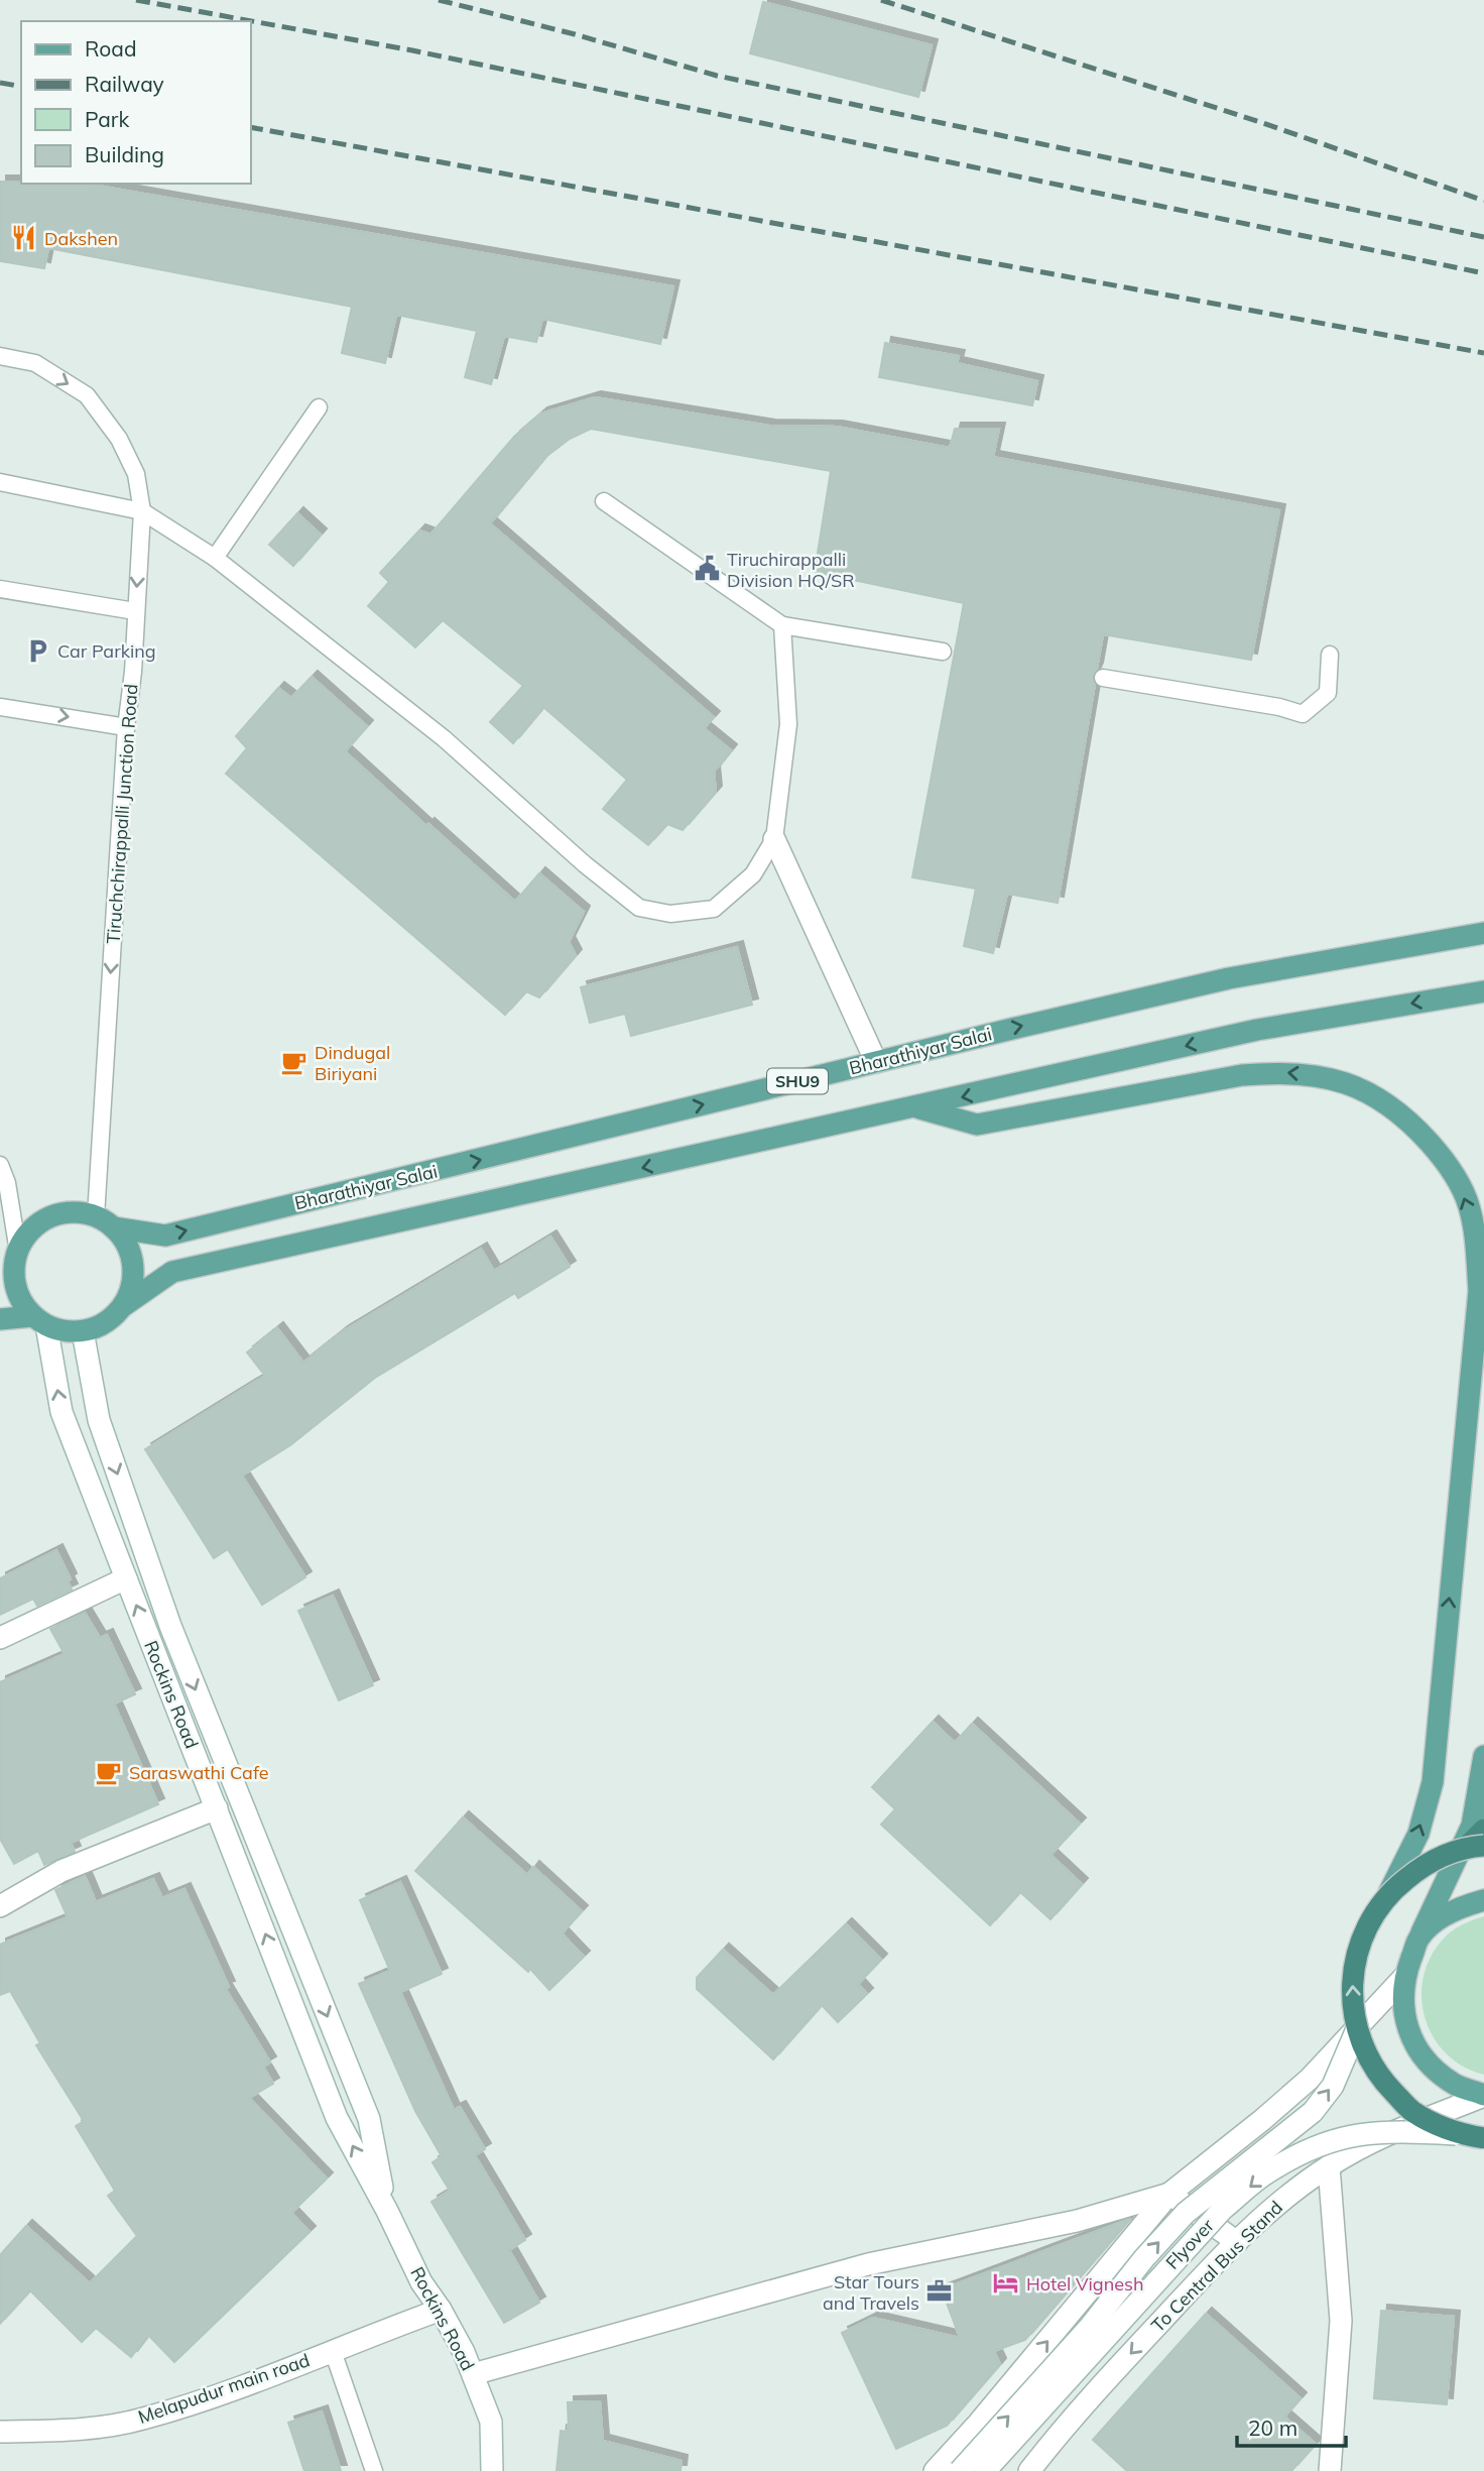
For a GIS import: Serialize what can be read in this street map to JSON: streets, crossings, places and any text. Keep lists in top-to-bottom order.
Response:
{
  "streets": {
    "main road": [
      "Bharathiyar Salai",
      "SHU9",
      "Rockins Road",
      "Flyover",
      "To Central Bus Stand",
      "Melapudur main road"
    ],
    "lane": ["Tiruchchirappalli Junction Road"]
  },
  "crossings": [
    ["Tiruchchirappalli Junction Road", "Bharathiyar Salai"],
    ["Tiruchchirappalli Junction Road", "SHU9"],
    ["Tiruchchirappalli Junction Road", "Rockins Road"],
    ["Bharathiyar Salai", "SHU9"],
    ["Bharathiyar Salai", "Rockins Road"],
    ["SHU9", "Rockins Road"],
    ["Rockins Road", "Melapudur main road"]
  ],
  "one_way": ["Tiruchchirappalli Junction Road"],
  "places": {
    "restaurant": ["Dakshen"],
    "public building": ["Tiruchirappalli Division HQ/SR"],
    "parking": ["Car Parking"],
    "cafe": ["Dindugal Biriyani", "Saraswathi Cafe"],
    "hotel": ["Hotel Vignesh"],
    "office": ["Star Tours and Travels"]
  },
  "legend": [
    "Road",
    "Railway",
    "Park",
    "Building"
  ],
  "scale_bar": "20 m"
}
